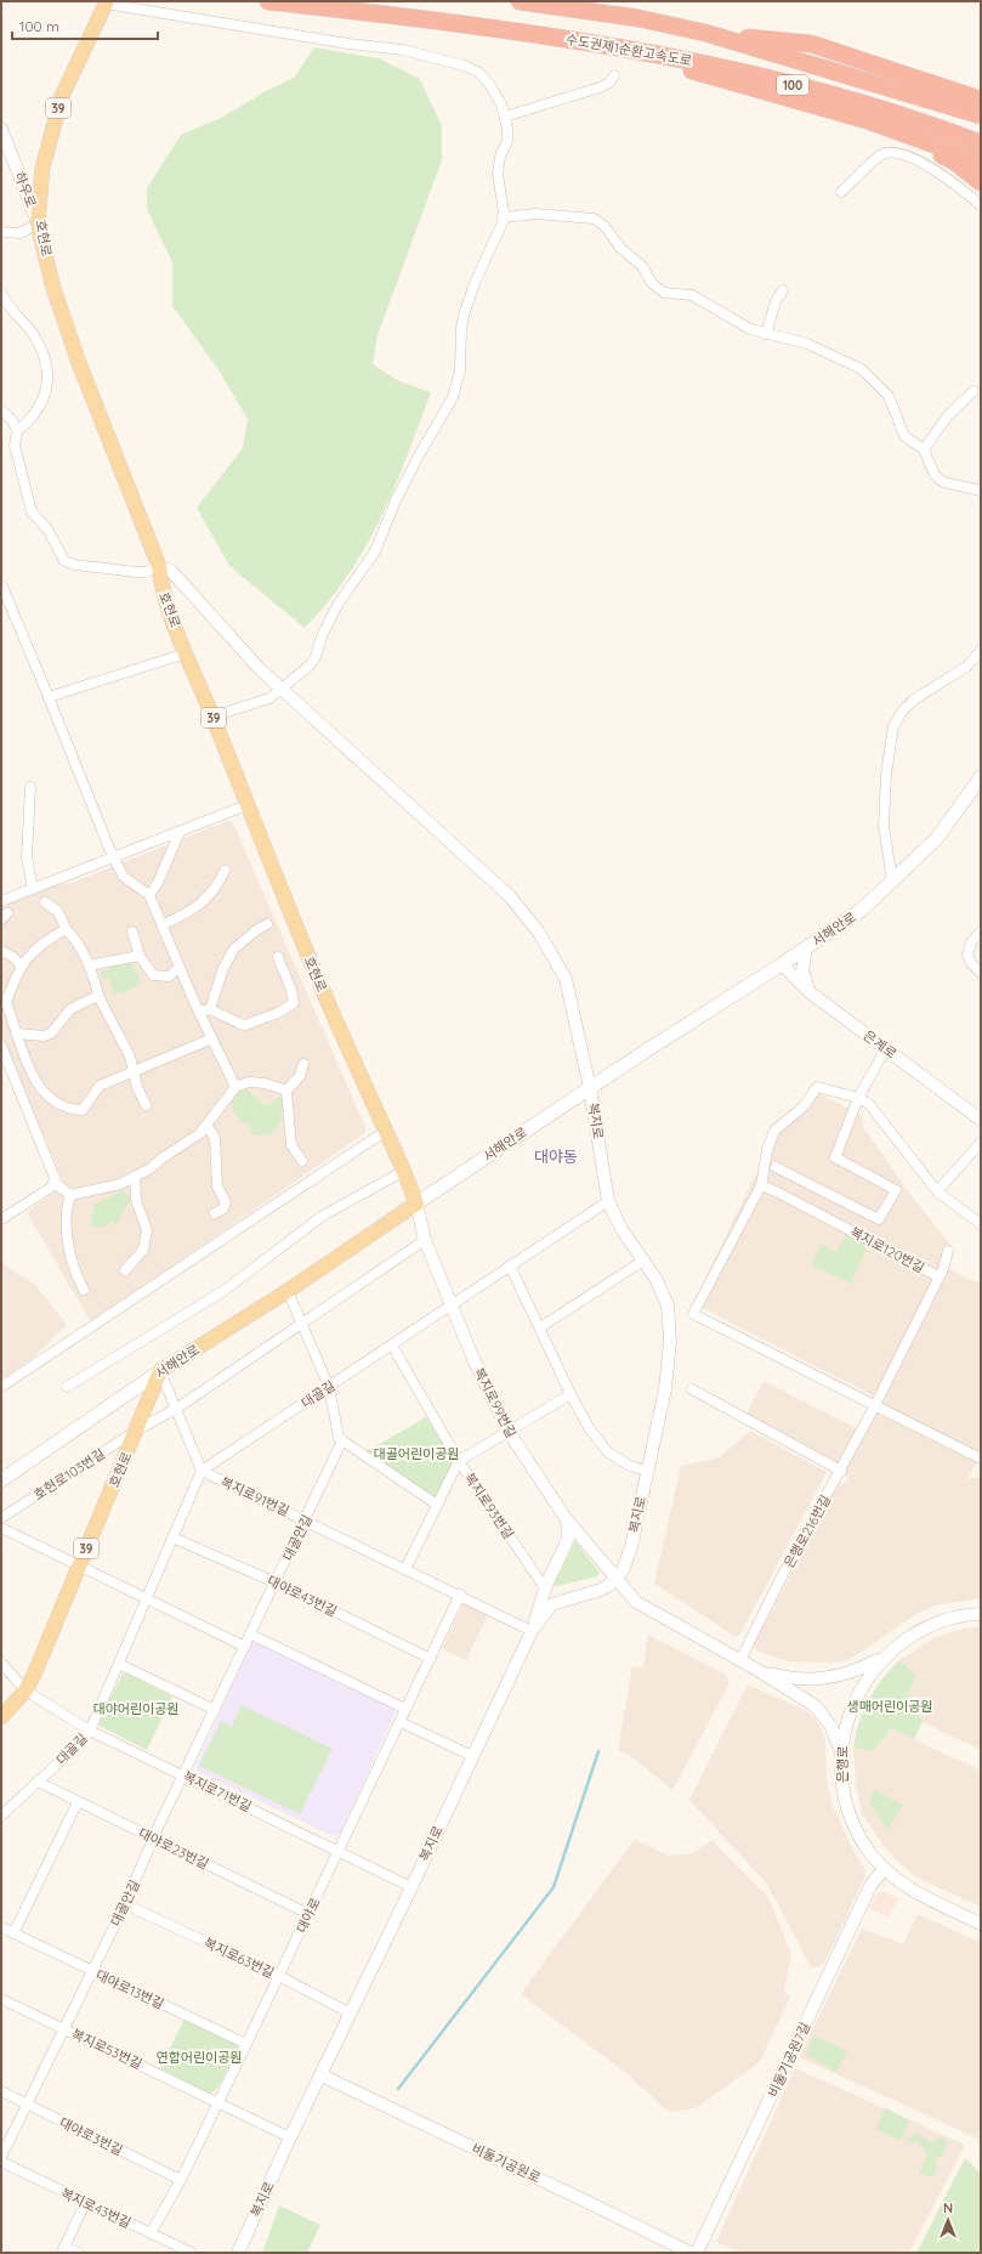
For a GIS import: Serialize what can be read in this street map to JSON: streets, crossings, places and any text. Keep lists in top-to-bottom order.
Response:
{
  "streets": {
    "highway": ["수도권제1순환고속도로", "100"],
    "main road": ["39", "호현로", "서해안로"],
    "street": [
      "하우로",
      "은계로",
      "복지로",
      "복지로120번길",
      "대골길",
      "복지로99번길",
      "호현로103번길",
      "복지로91번길",
      "복지로93번길",
      "은행로216번길",
      "대골안길",
      "대야로43번길",
      "은행로",
      "복지로71번길",
      "대야로23번길",
      "대야로",
      "복지로63번길",
      "대야로13번길",
      "복지로53번길",
      "비둘기공원7길",
      "대야로3번길",
      "비둘기공원로",
      "복지로43번길"
    ]
  },
  "crossings": [
    ["하우로", "호현로"],
    ["호현로", "서해안로"],
    ["호현로", "복지로"],
    ["호현로", "복지로99번길"],
    ["호현로", "호현로103번길"],
    ["호현로", "복지로71번길"],
    ["서해안로", "은계로"],
    ["서해안로", "복지로"],
    ["서해안로", "복지로99번길"],
    ["복지로", "대골길"],
    ["복지로", "복지로99번길"],
    ["복지로", "복지로91번길"],
    ["복지로", "복지로71번길"],
    ["복지로", "복지로63번길"],
    ["복지로", "복지로53번길"],
    ["복지로", "비둘기공원로"],
    ["복지로120번길", "은행로216번길"],
    ["대골길", "복지로99번길"],
    ["대골길", "복지로91번길"],
    ["대골길", "복지로93번길"],
    ["대골길", "대야로43번길"],
    ["대골길", "복지로71번길"],
    ["대골길", "대야로23번길"],
    ["복지로99번길", "호현로103번길"],
    ["복지로91번길", "대골안길"],
    ["복지로91번길", "대야로"],
    ["대골안길", "대야로43번길"],
    ["대골안길", "복지로71번길"],
    ["대골안길", "대야로23번길"],
    ["대골안길", "복지로63번길"],
    ["대골안길", "대야로13번길"],
    ["대골안길", "복지로53번길"],
    ["대골안길", "대야로3번길"],
    ["대야로43번길", "대야로"],
    ["은행로", "비둘기공원7길"],
    ["복지로71번길", "대야로"],
    ["대야로23번길", "대야로"],
    ["대야로", "복지로63번길"],
    ["대야로", "대야로13번길"],
    ["대야로", "복지로53번길"],
    ["대야로", "대야로3번길"],
    ["대야로", "복지로43번길"]
  ],
  "districts": ["대야동"],
  "parks": [
    "대골어린이공원",
    "생매어린이공원",
    "대야어린이공원",
    "연합어린이공원"
  ],
  "scale_bar": "100 m",
  "north": "top"
}
